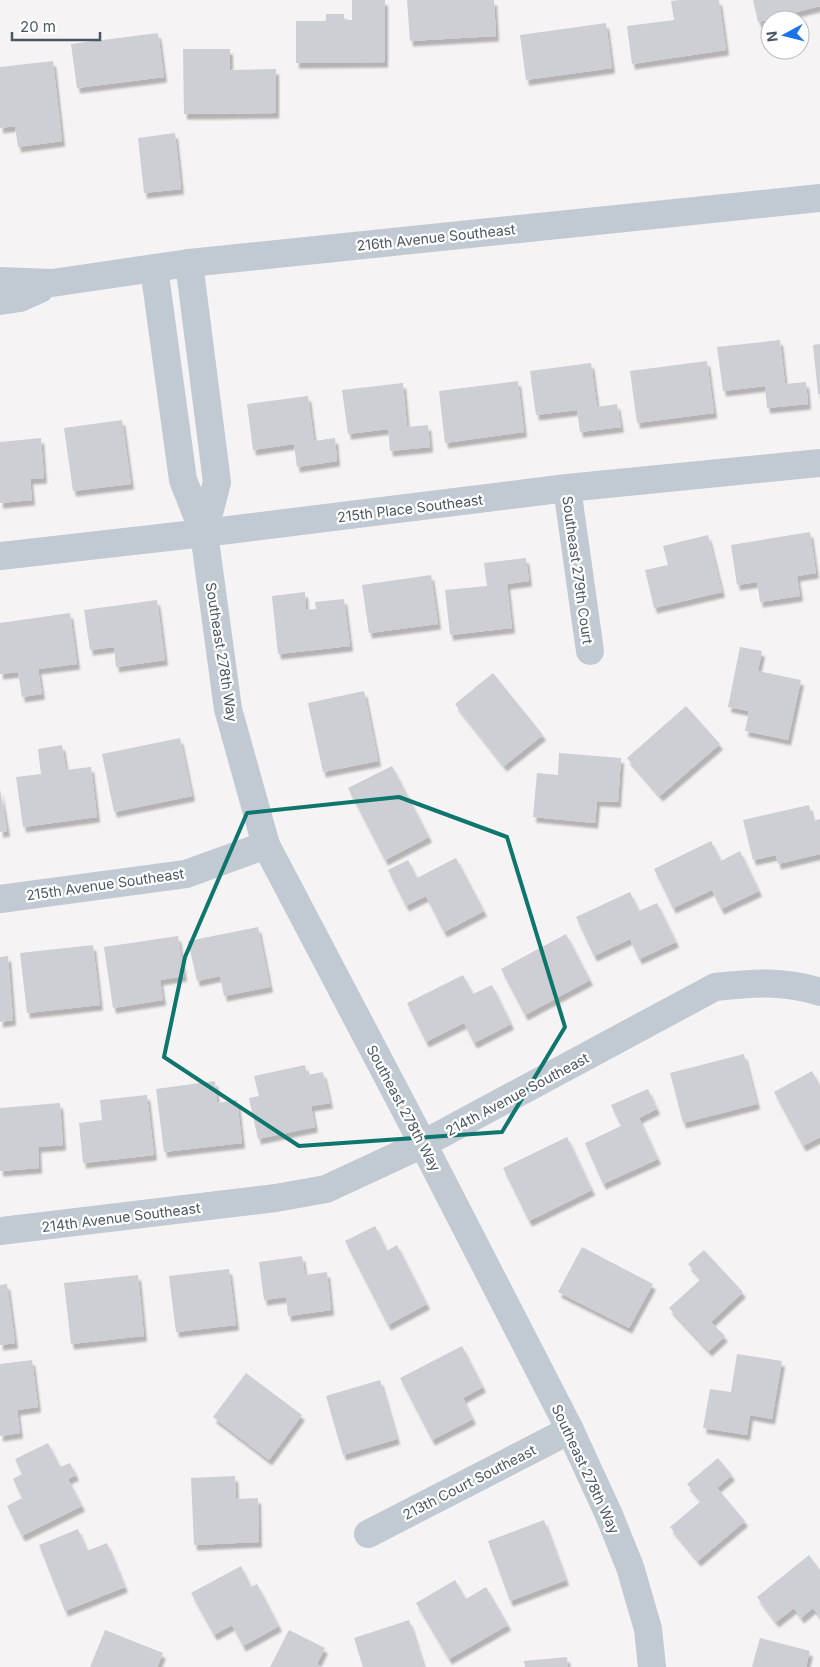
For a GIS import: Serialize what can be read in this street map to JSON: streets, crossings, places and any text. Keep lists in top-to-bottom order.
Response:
{
  "streets": {
    "street": [
      "216th Avenue Southeast",
      "215th Place Southeast",
      "Southeast 279th Court",
      "Southeast 278th Way",
      "215th Avenue Southeast",
      "214th Avenue Southeast",
      "213th Court Southeast"
    ]
  },
  "crossings": [
    ["216th Avenue Southeast", "Southeast 278th Way"],
    ["215th Place Southeast", "Southeast 279th Court"],
    ["215th Place Southeast", "Southeast 278th Way"],
    ["Southeast 278th Way", "215th Avenue Southeast"],
    ["Southeast 278th Way", "214th Avenue Southeast"],
    ["Southeast 278th Way", "213th Court Southeast"]
  ],
  "scale_bar": "20 m",
  "north": "left"
}
